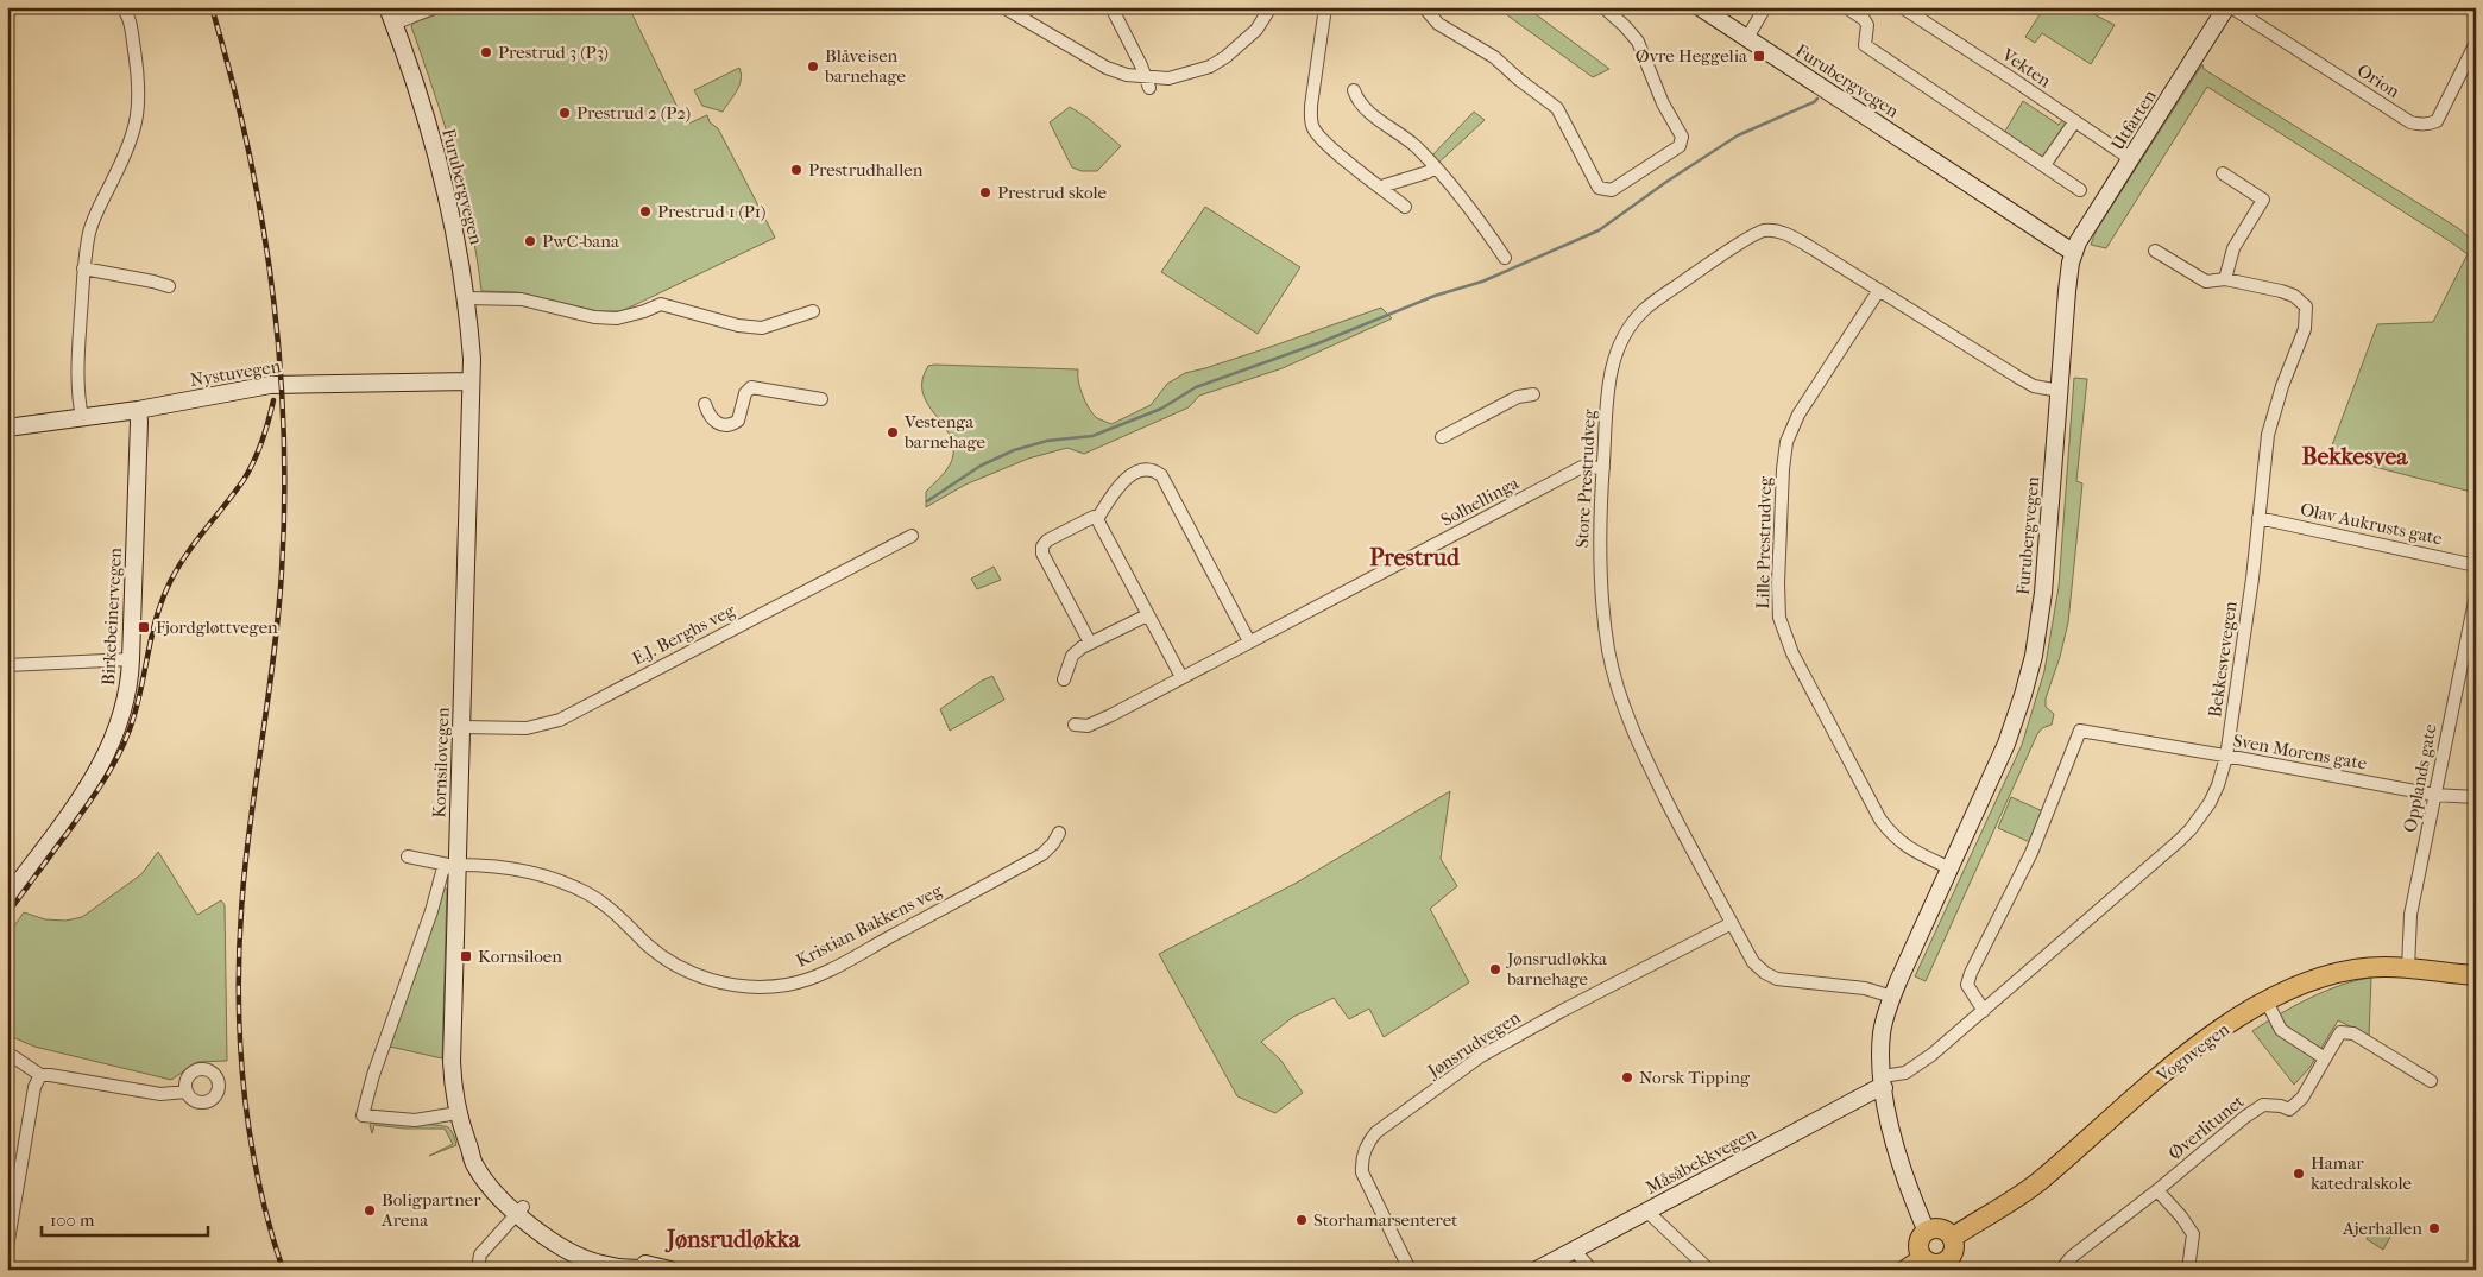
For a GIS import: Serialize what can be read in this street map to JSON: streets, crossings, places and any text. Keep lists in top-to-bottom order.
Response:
{
  "streets": {
    "main road": [
      "Furubergvegen",
      "Utfarten",
      "Nystuvegen",
      "Birkebeinervegen",
      "Kornsilovegen",
      "Vognvegen",
      "Måsåbekkvegen"
    ],
    "street": [
      "Vekten",
      "Orion",
      "Store Prestrudveg",
      "Solhellinga",
      "Olav Aukrusts gate",
      "Lille Prestrudveg",
      "E.J. Berghs veg",
      "Bekkesvevegen",
      "Sven Morens gate",
      "Opplands gate",
      "Kristian Bakkens veg",
      "Jønsrudvegen",
      "Øverlitunet"
    ]
  },
  "crossings": [
    ["Vekten", "Utfarten"],
    ["Furubergvegen", "Utfarten"],
    ["Furubergvegen", "Nystuvegen"],
    ["Furubergvegen", "Store Prestrudveg"],
    ["Furubergvegen", "Lille Prestrudveg"],
    ["Furubergvegen", "Bekkesvevegen"],
    ["Furubergvegen", "Kornsilovegen"],
    ["Furubergvegen", "Vognvegen"],
    ["Furubergvegen", "Måsåbekkvegen"],
    ["Orion", "Utfarten"],
    ["Nystuvegen", "Birkebeinervegen"],
    ["Nystuvegen", "Kornsilovegen"],
    ["Store Prestrudveg", "Solhellinga"],
    ["Store Prestrudveg", "Lille Prestrudveg"],
    ["Store Prestrudveg", "Jønsrudvegen"],
    ["Olav Aukrusts gate", "Bekkesvevegen"],
    ["E.J. Berghs veg", "Kornsilovegen"],
    ["Bekkesvevegen", "Sven Morens gate"],
    ["Bekkesvevegen", "Måsåbekkvegen"],
    ["Sven Morens gate", "Opplands gate"],
    ["Kornsilovegen", "Kristian Bakkens veg"],
    ["Opplands gate", "Vognvegen"]
  ],
  "districts": ["Bekkesvea", "Prestrud", "Jønsrudløkka"],
  "places": {
    "other": [
      "Prestrud 3 (P3)",
      "Blåveisen barnehage",
      "Prestrud 2 (P2)",
      "Prestrudhallen",
      "Prestrud skole",
      "Prestrud 1 (P1)",
      "PwC-bana",
      "Vestenga barnehage",
      "Jønsrudløkka barnehage",
      "Norsk Tipping",
      "Hamar katedralskole",
      "Boligpartner Arena",
      "Storhamarsenteret",
      "Ajerhallen"
    ],
    "transit": ["Øvre Heggelia", "Fjordgløttvegen", "Kornsiloen"]
  },
  "scale_bar": "100 m"
}
